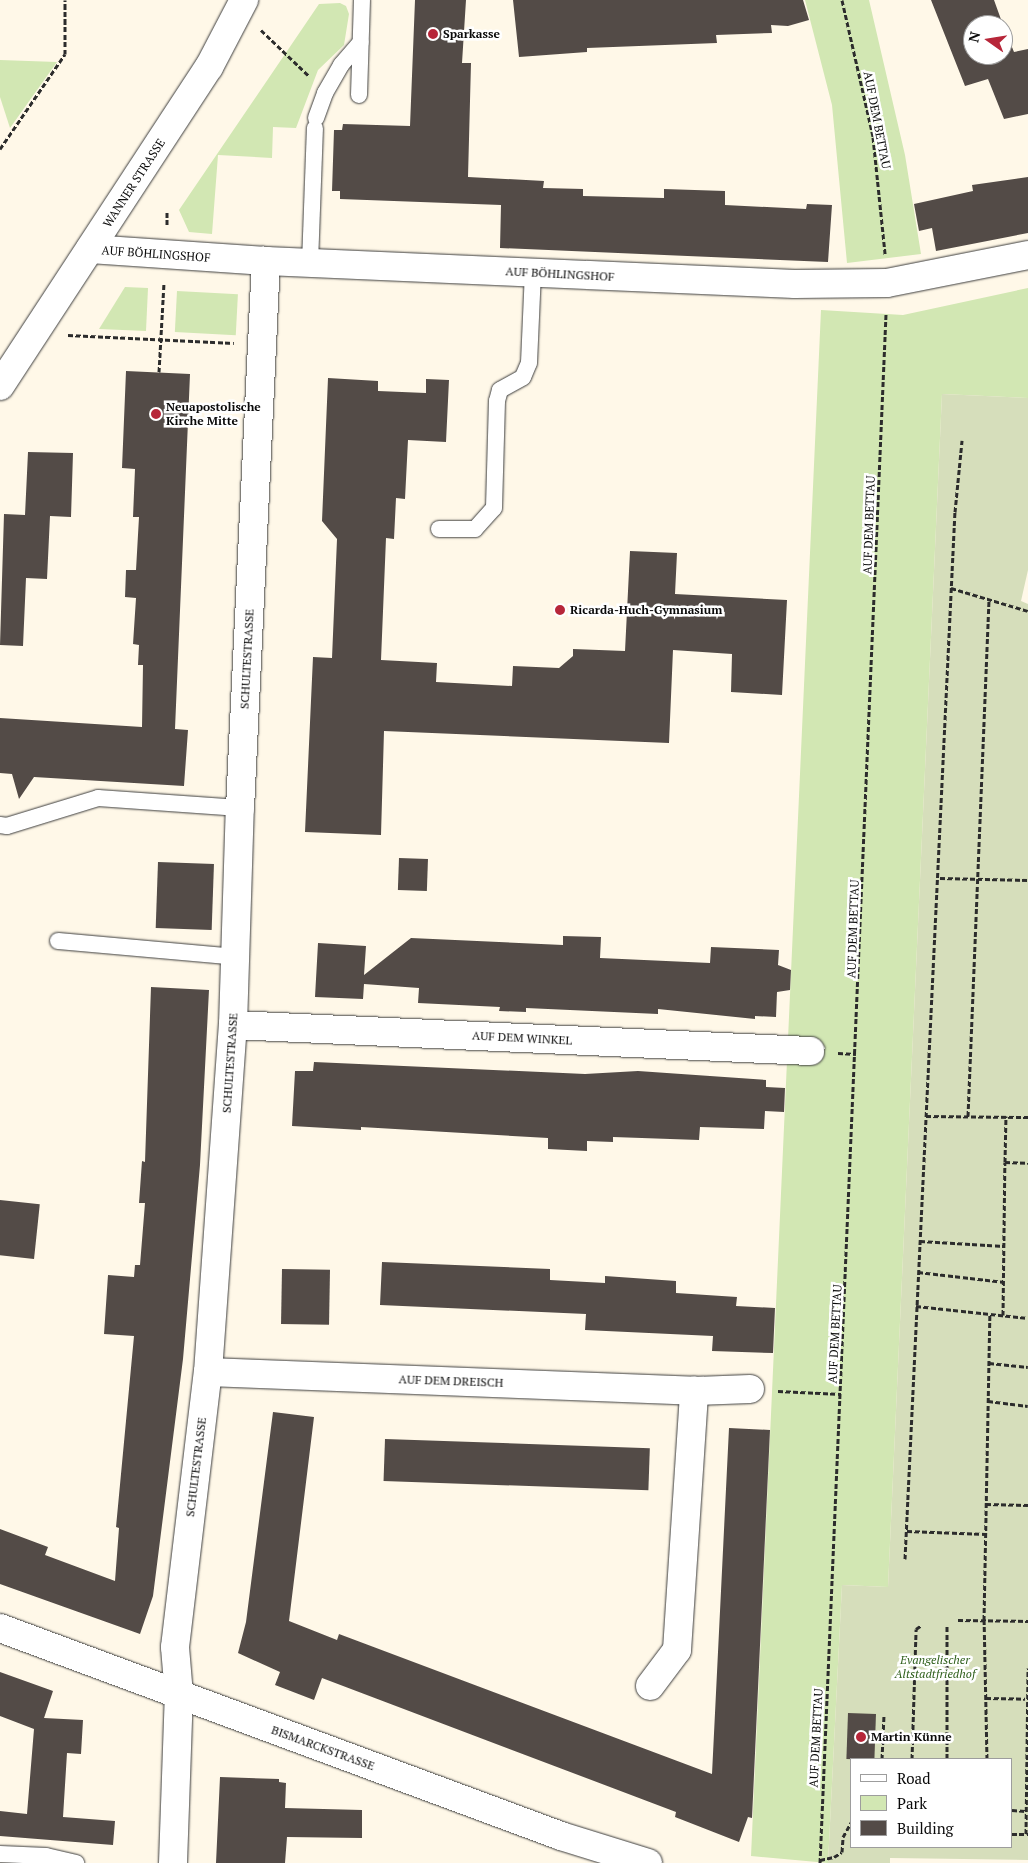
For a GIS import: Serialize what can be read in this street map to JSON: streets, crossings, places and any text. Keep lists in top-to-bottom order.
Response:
{
  "streets": {
    "street": [
      "WANNER STRASSE",
      "AUF BÖHLINGSHOF",
      "SCHULTESTRASSE",
      "AUF DEM WINKEL",
      "AUF DEM DREISCH",
      "BISMARCKSTRASSE"
    ],
    "path": ["AUF DEM BETTAU"]
  },
  "crossings": [
    ["AUF DEM BETTAU", "AUF BÖHLINGSHOF"],
    ["WANNER STRASSE", "AUF BÖHLINGSHOF"],
    ["AUF BÖHLINGSHOF", "SCHULTESTRASSE"],
    ["SCHULTESTRASSE", "AUF DEM WINKEL"],
    ["SCHULTESTRASSE", "AUF DEM DREISCH"],
    ["SCHULTESTRASSE", "BISMARCKSTRASSE"]
  ],
  "parks": ["Evangelischer Altstadtfriedhof"],
  "places": [
    "Sparkasse",
    "Neuapostolische Kirche Mitte",
    "Ricarda-Huch-Gymnasium",
    "Martin Künne"
  ],
  "legend": ["Road", "Park", "Building"],
  "north": "left"
}
